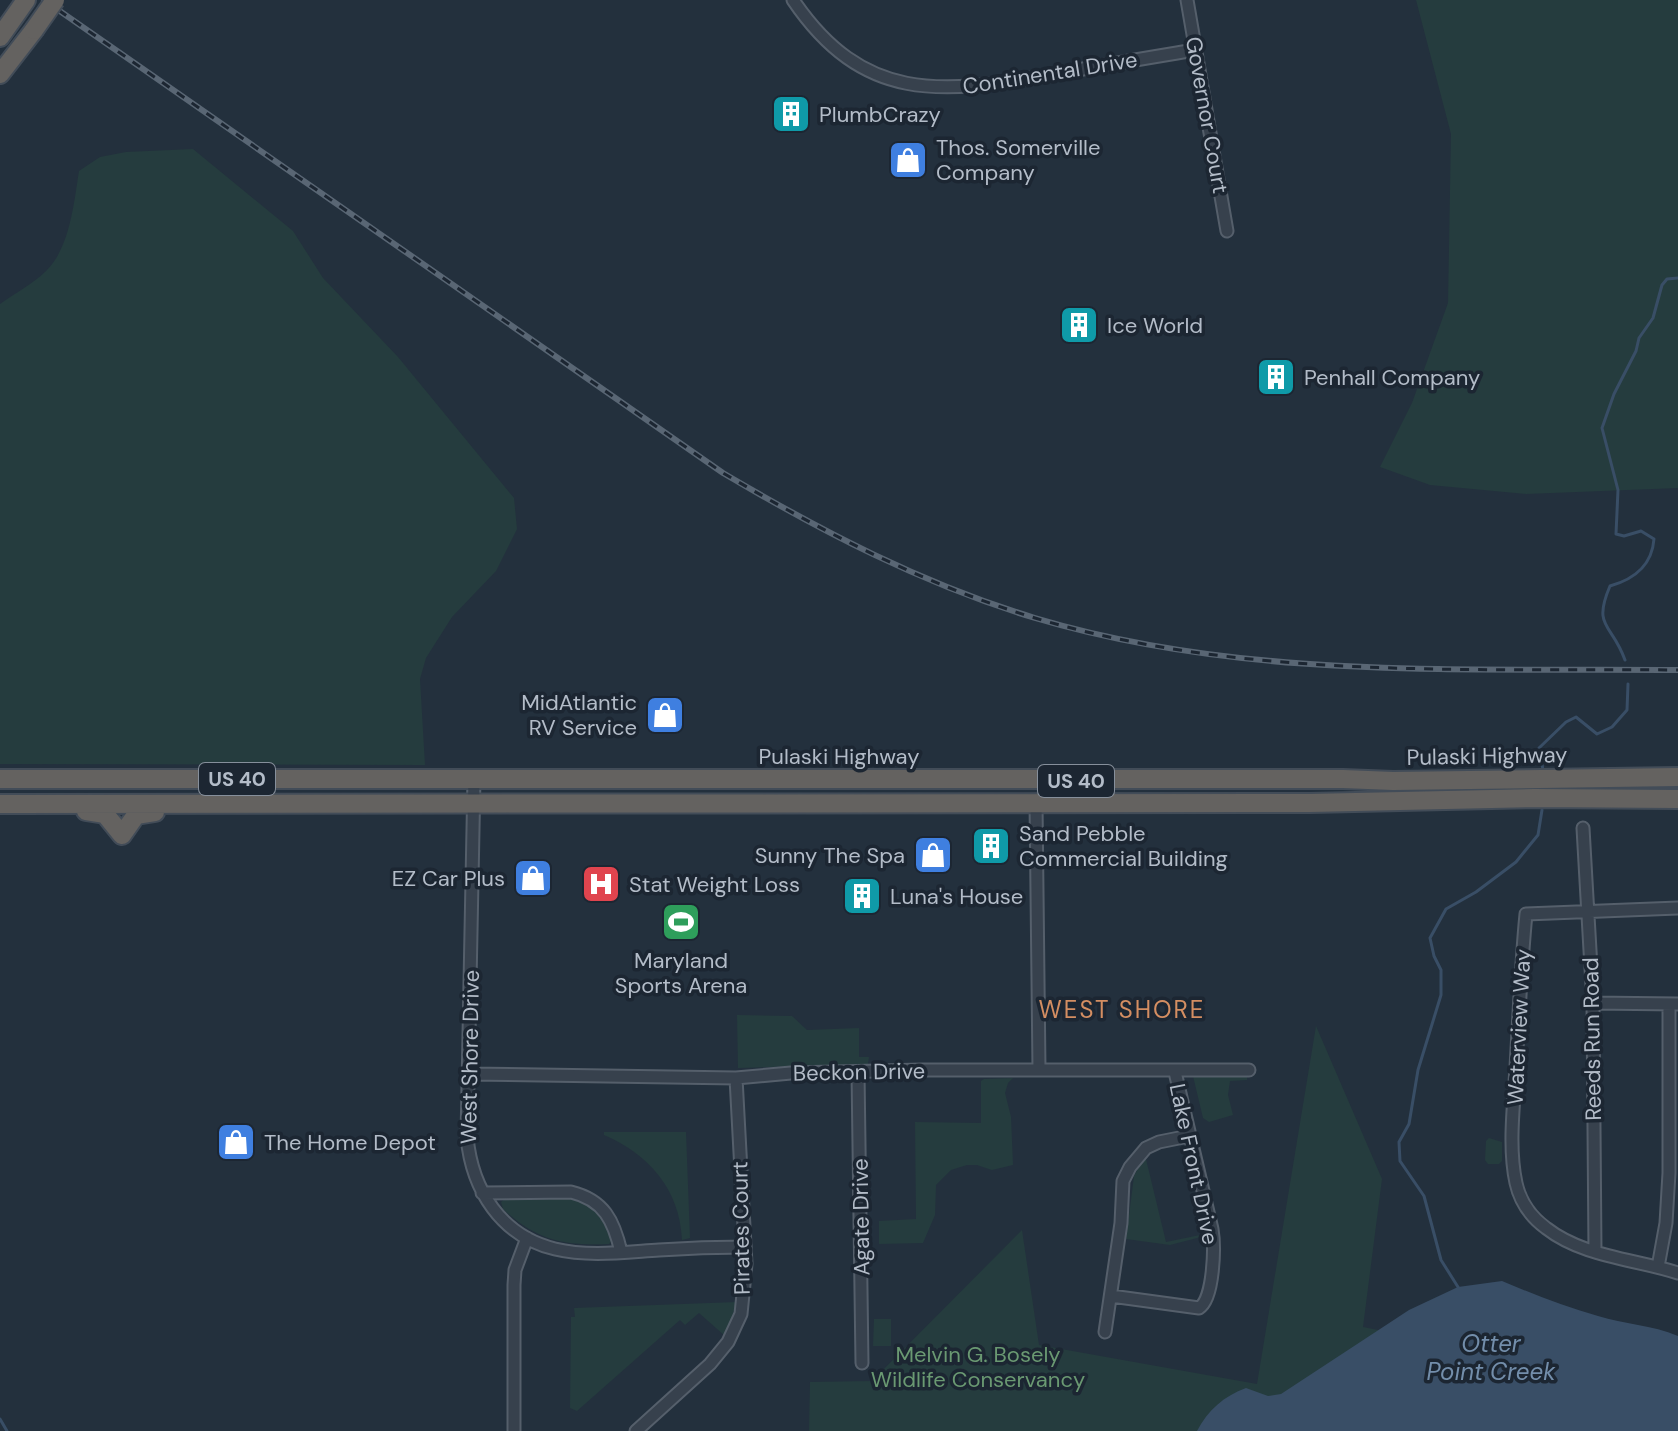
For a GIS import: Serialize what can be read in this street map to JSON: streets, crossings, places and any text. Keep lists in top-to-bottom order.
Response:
{
  "streets": {
    "highway": ["Pulaski Highway", "US 40"],
    "street": [
      "Continental Drive",
      "Governor Court",
      "Waterview Way",
      "Reeds Run Road",
      "West Shore Drive",
      "Beckon Drive",
      "Lake Front Drive",
      "Agate Drive",
      "Pirates Court"
    ]
  },
  "crossings": [
    ["Continental Drive", "Governor Court"],
    ["Pulaski Highway", "West Shore Drive"],
    ["Waterview Way", "Reeds Run Road"],
    ["West Shore Drive", "Beckon Drive"],
    ["West Shore Drive", "Pirates Court"],
    ["Beckon Drive", "Lake Front Drive"],
    ["Beckon Drive", "Agate Drive"],
    ["Beckon Drive", "Pirates Court"]
  ],
  "districts": ["WEST SHORE"],
  "water": ["Otter Point Creek"],
  "parks": ["Melvin G. Bosely Wildlife Conservancy"],
  "places": {
    "building": [
      "PlumbCrazy",
      "Ice World",
      "Penhall Company",
      "Sand Pebble Commercial Building",
      "Luna's House"
    ],
    "shop": [
      "Thos. Somerville Company",
      "MidAtlantic RV Service",
      "Sunny The Spa",
      "EZ Car Plus",
      "The Home Depot"
    ],
    "hospital": ["Stat Weight Loss"],
    "sports": ["Maryland Sports Arena"]
  }
}
